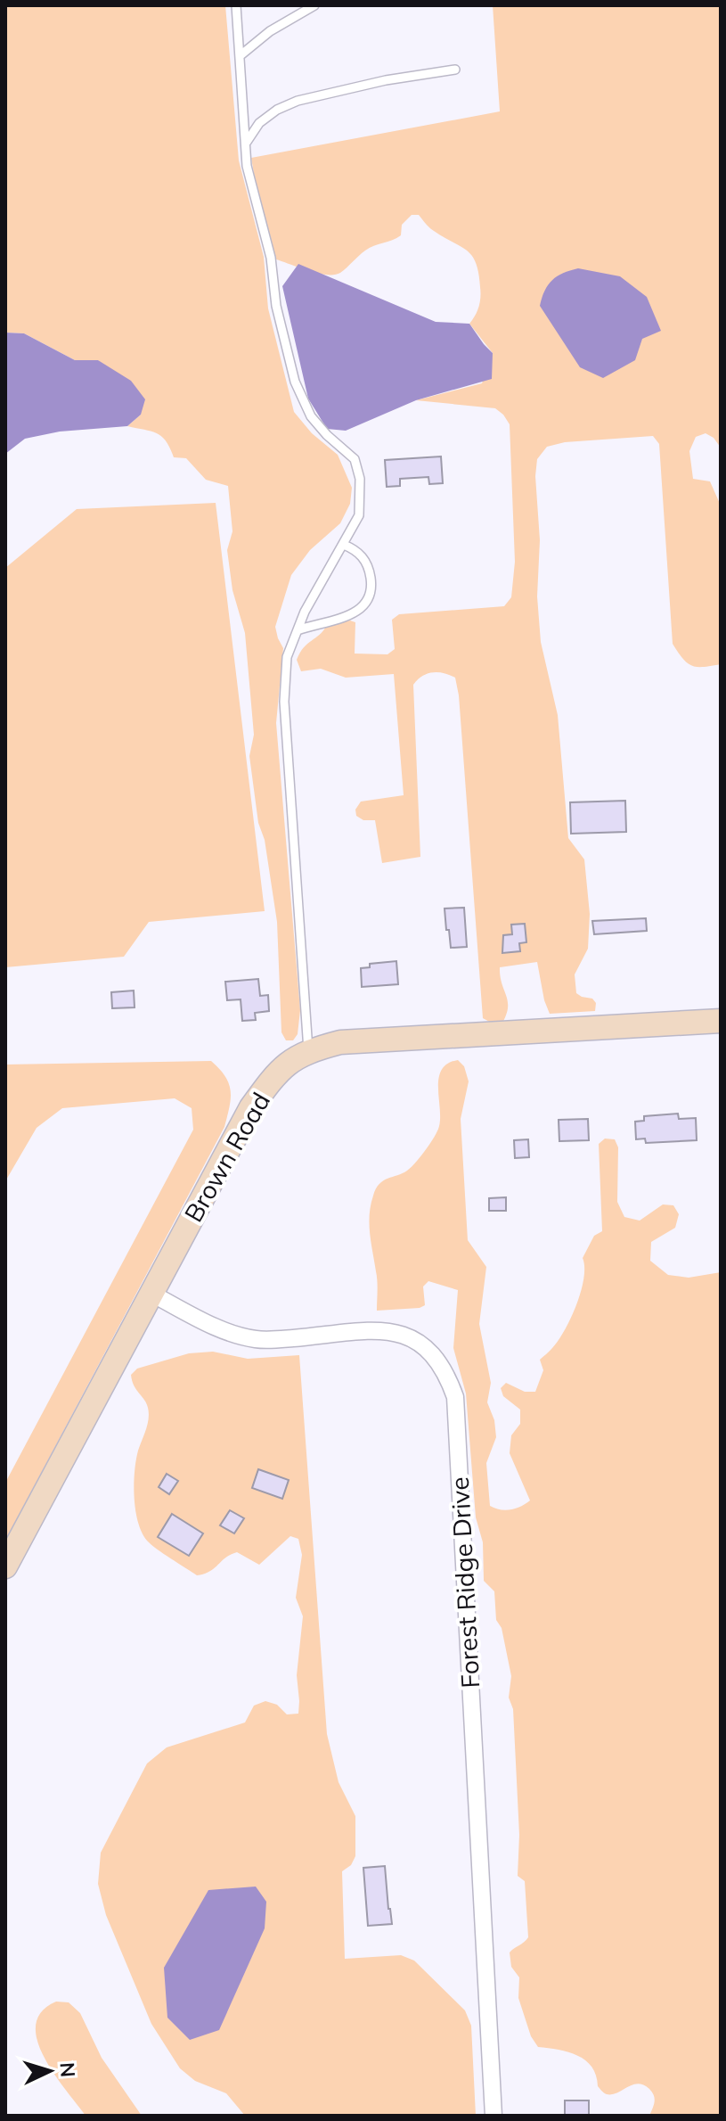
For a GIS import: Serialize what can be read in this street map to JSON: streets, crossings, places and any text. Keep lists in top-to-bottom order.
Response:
{
  "streets": {
    "street": ["Brown Road", "Forest Ridge Drive"]
  },
  "crossings": [
    ["Brown Road", "Forest Ridge Drive"]
  ],
  "north": "right"
}
